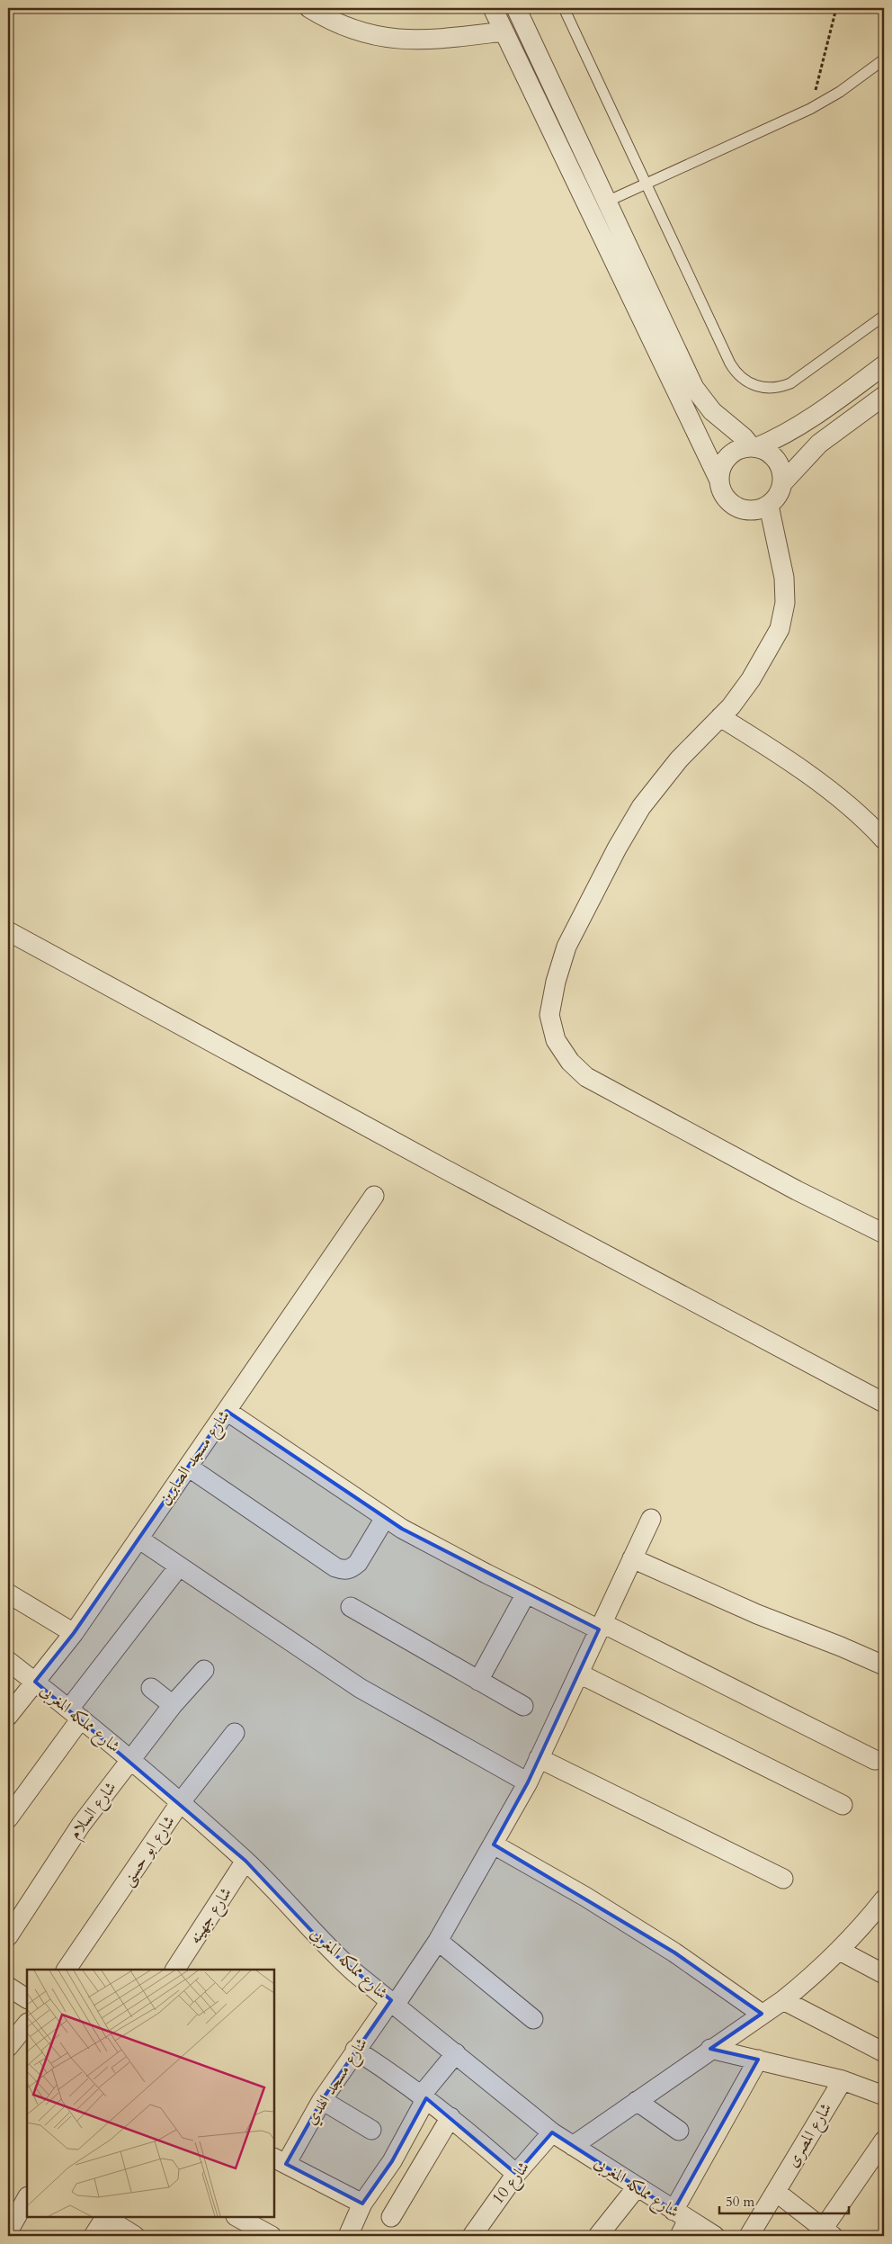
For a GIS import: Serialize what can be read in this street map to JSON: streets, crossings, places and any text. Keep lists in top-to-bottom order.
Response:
{
  "streets": {
    "street": [
      "شارع مسجد الصابرين",
      "شارع مملكه المغربى",
      "شارع السلام",
      "شارع ابو حسنى",
      "شارع جهينه",
      "شارع مسجد الهدي",
      "شارع المصرى",
      "شارع 10"
    ]
  },
  "crossings": [
    ["شارع مسجد الصابرين", "شارع مملكه المغربى"],
    ["شارع مملكه المغربى", "شارع السلام"],
    ["شارع مملكه المغربى", "شارع ابو حسنى"],
    ["شارع مملكه المغربى", "شارع جهينه"],
    ["شارع مملكه المغربى", "شارع مسجد الهدي"],
    ["شارع مملكه المغربى", "شارع 10"]
  ],
  "scale_bar": "50 m"
}
